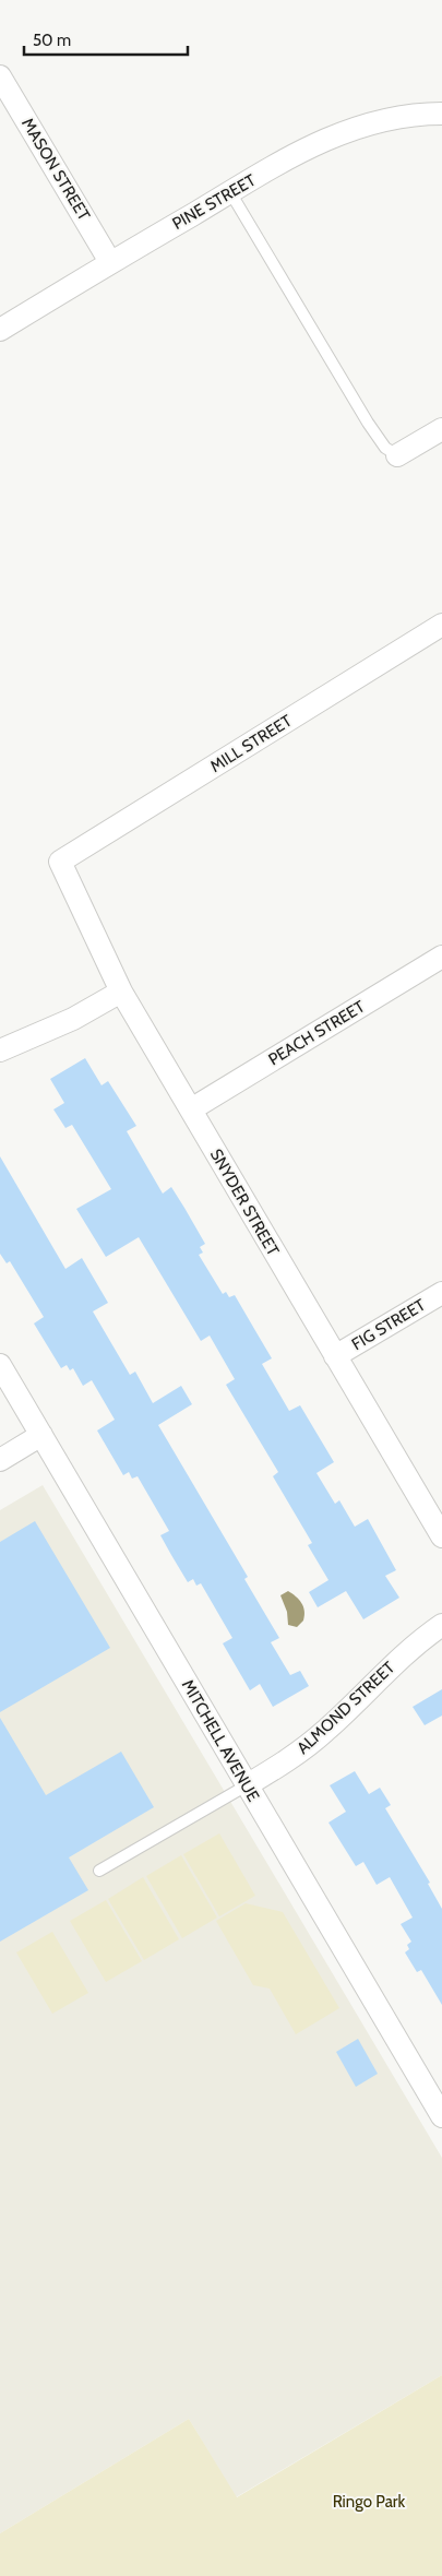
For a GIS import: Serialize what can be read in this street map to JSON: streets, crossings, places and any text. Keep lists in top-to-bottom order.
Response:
{
  "streets": {
    "street": [
      "MASON STREET",
      "PINE STREET",
      "MILL STREET",
      "PEACH STREET",
      "SNYDER STREET",
      "FIG STREET",
      "ALMOND STREET",
      "MITCHELL AVENUE"
    ]
  },
  "crossings": [
    ["MASON STREET", "PINE STREET"],
    ["MILL STREET", "SNYDER STREET"],
    ["PEACH STREET", "SNYDER STREET"],
    ["SNYDER STREET", "FIG STREET"],
    ["ALMOND STREET", "MITCHELL AVENUE"]
  ],
  "parks": ["Ringo Park"],
  "scale_bar": "50 m"
}
